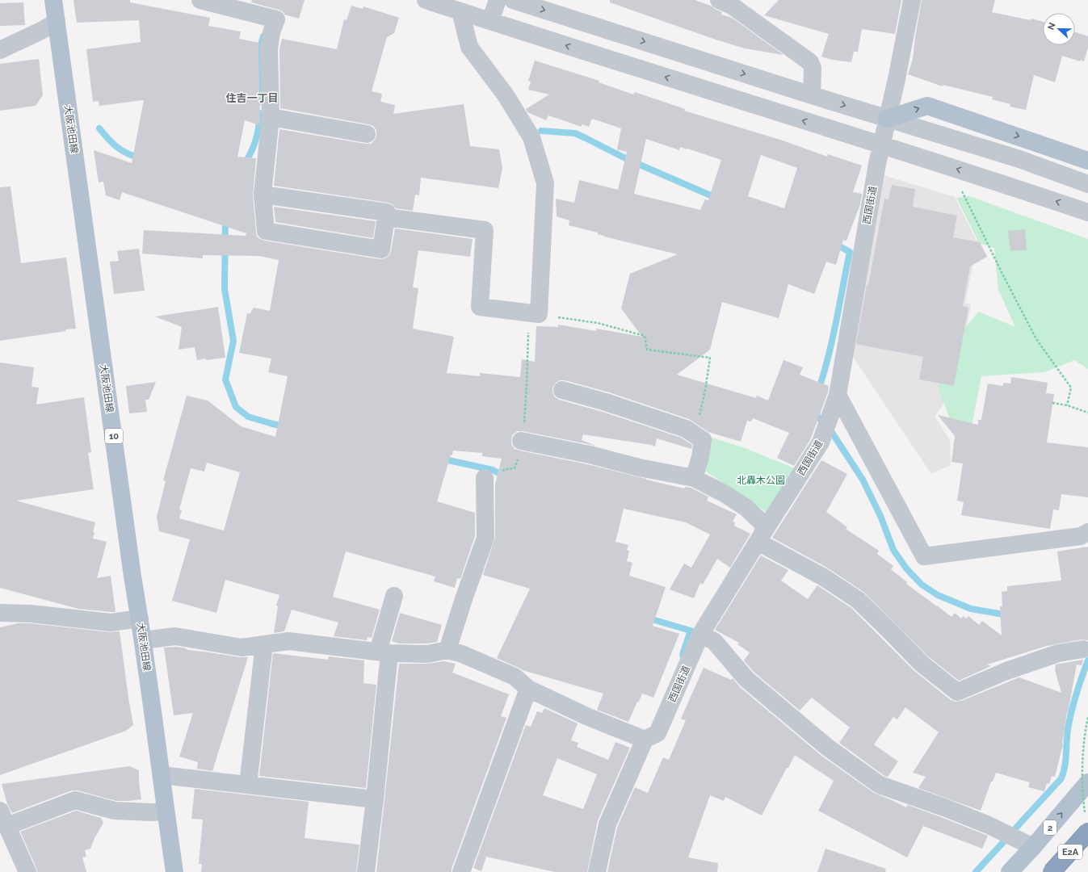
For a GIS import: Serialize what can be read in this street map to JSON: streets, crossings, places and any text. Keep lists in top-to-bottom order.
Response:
{
  "streets": {
    "highway": ["E2A"],
    "main road": ["大阪池田線", "10", "2"],
    "street": ["西国街道"]
  },
  "districts": ["住吉一丁目"],
  "parks": ["北轟木公園"],
  "north": "left"
}
